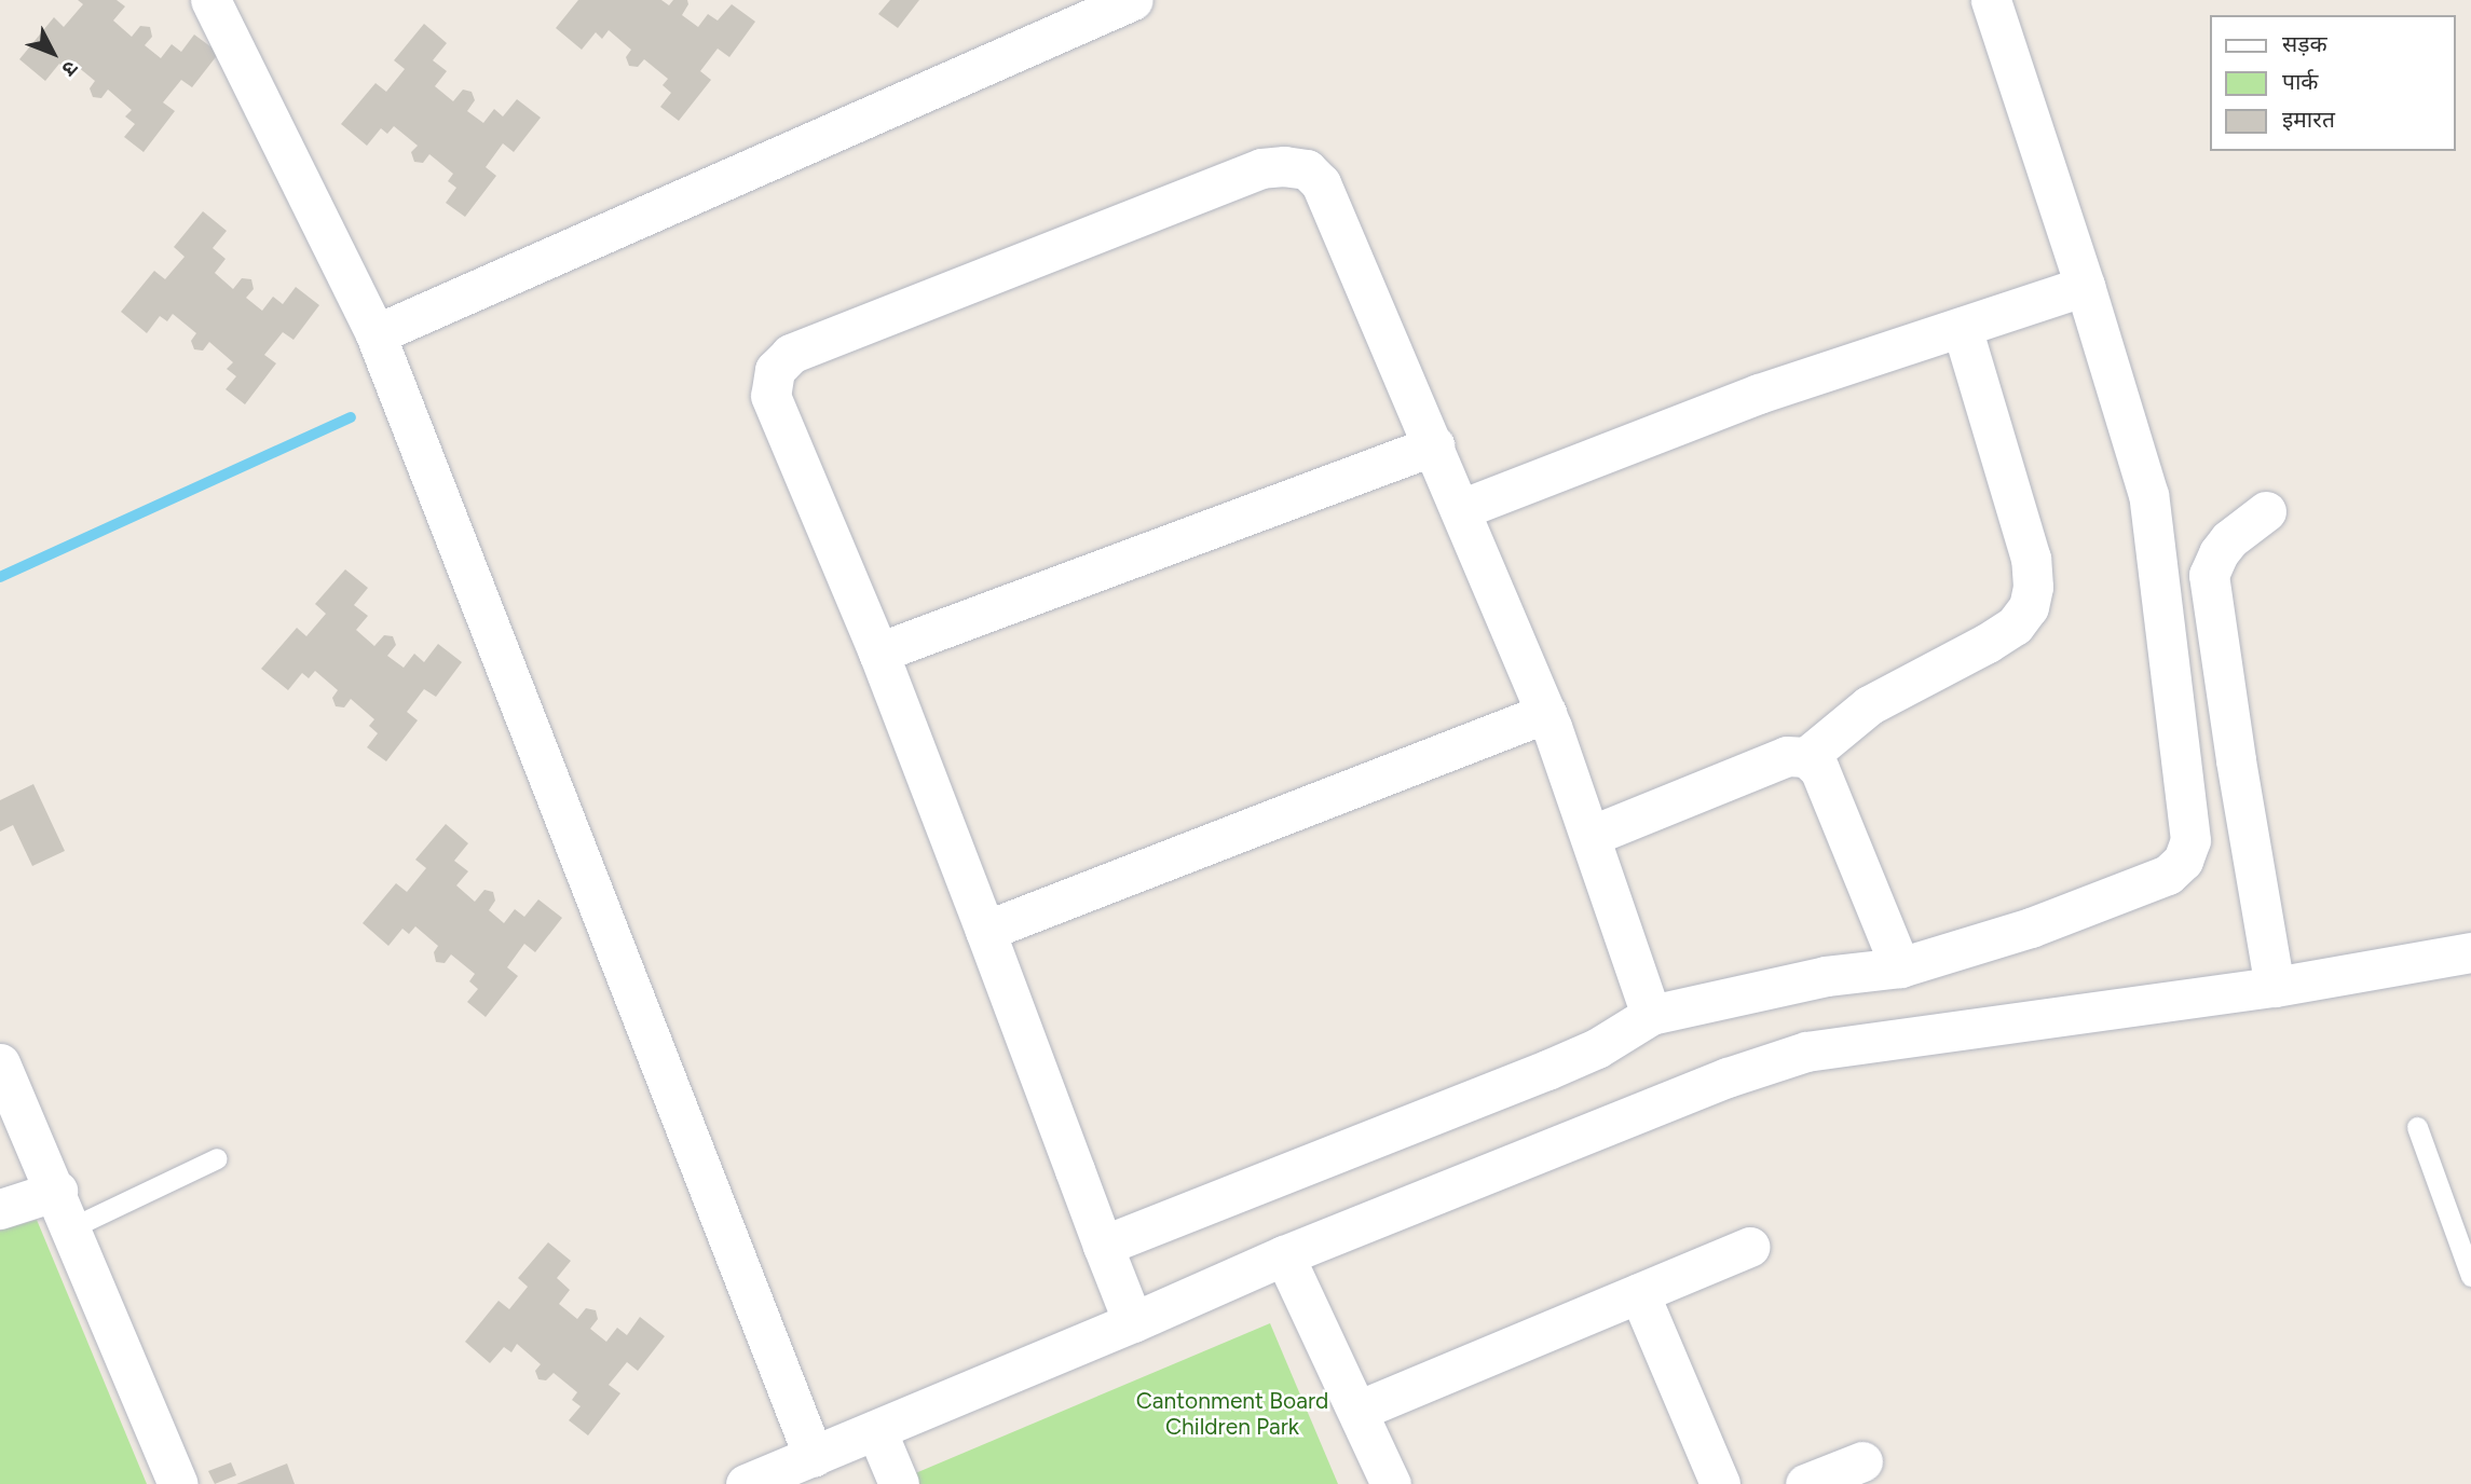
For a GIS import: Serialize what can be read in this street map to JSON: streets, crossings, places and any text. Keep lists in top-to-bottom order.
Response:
{
  "parks": ["Cantonment Board Children Park"],
  "legend": ["सड़क", "पार्क", "इमारत"],
  "north": "bottom right"
}
